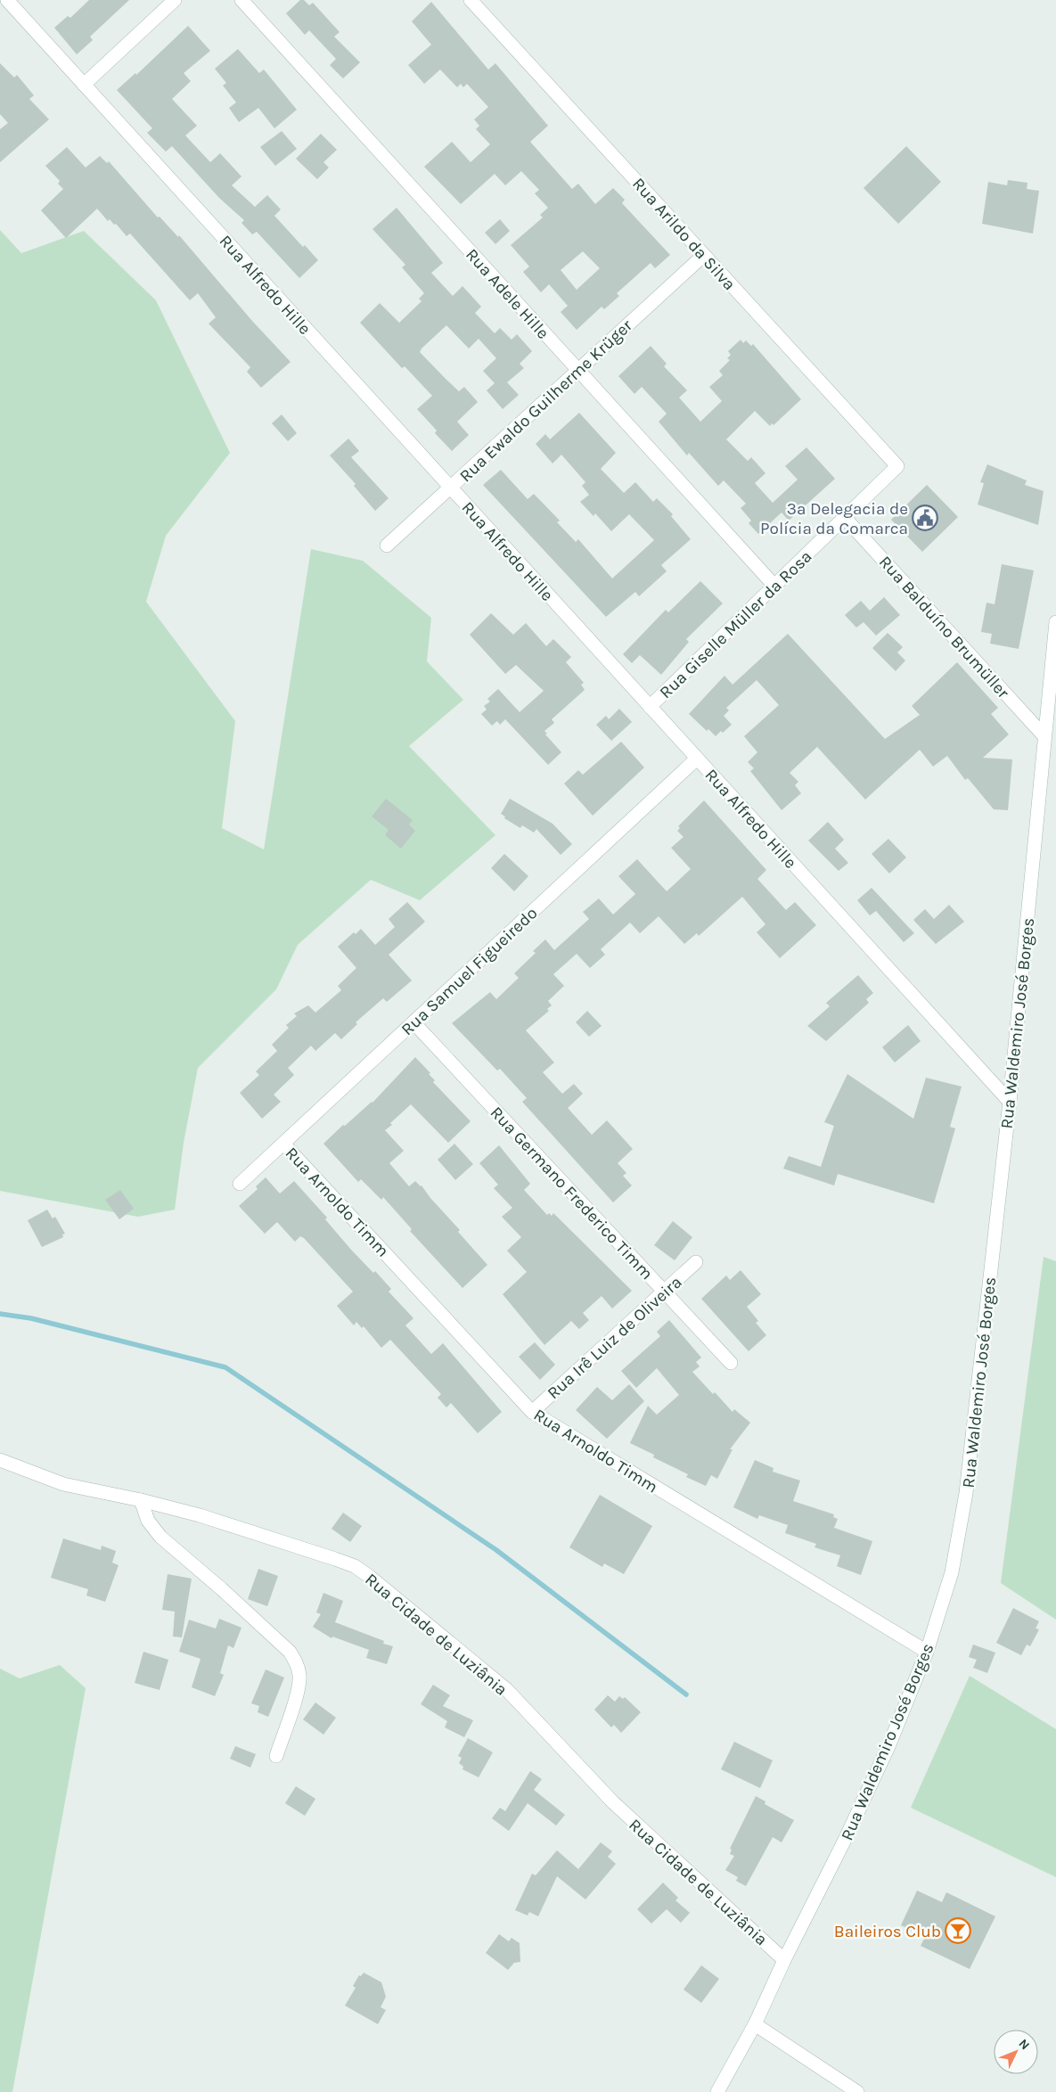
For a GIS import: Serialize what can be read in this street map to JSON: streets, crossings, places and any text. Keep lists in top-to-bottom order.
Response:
{
  "streets": {
    "street": [
      "Rua Arildo da Silva",
      "Rua Alfredo Hille",
      "Rua Adele Hille",
      "Rua Ewaldo Guilherme Krüger",
      "Rua Giselle Müller da Rosa",
      "Rua Balduíno Brumüller",
      "Rua Samuel Figueiredo",
      "Rua Waldemiro José Borges",
      "Rua Germano Frederico Timm",
      "Rua Arnoldo Timm",
      "Rua Irê Luiz de Oliveira",
      "Rua Cidade de Luziânia"
    ]
  },
  "crossings": [
    ["Rua Arildo da Silva", "Rua Ewaldo Guilherme Krüger"],
    ["Rua Arildo da Silva", "Rua Giselle Müller da Rosa"],
    ["Rua Alfredo Hille", "Rua Ewaldo Guilherme Krüger"],
    ["Rua Alfredo Hille", "Rua Giselle Müller da Rosa"],
    ["Rua Alfredo Hille", "Rua Samuel Figueiredo"],
    ["Rua Alfredo Hille", "Rua Waldemiro José Borges"],
    ["Rua Adele Hille", "Rua Ewaldo Guilherme Krüger"],
    ["Rua Adele Hille", "Rua Giselle Müller da Rosa"],
    ["Rua Giselle Müller da Rosa", "Rua Balduíno Brumüller"],
    ["Rua Balduíno Brumüller", "Rua Waldemiro José Borges"],
    ["Rua Samuel Figueiredo", "Rua Germano Frederico Timm"],
    ["Rua Samuel Figueiredo", "Rua Arnoldo Timm"],
    ["Rua Waldemiro José Borges", "Rua Arnoldo Timm"],
    ["Rua Waldemiro José Borges", "Rua Cidade de Luziânia"],
    ["Rua Germano Frederico Timm", "Rua Irê Luiz de Oliveira"],
    ["Rua Arnoldo Timm", "Rua Irê Luiz de Oliveira"]
  ],
  "places": {
    "public building": ["3ª Delegacia de Polícia da Comarca"],
    "bar": ["Baileiros Club"]
  },
  "north": "top right"
}
